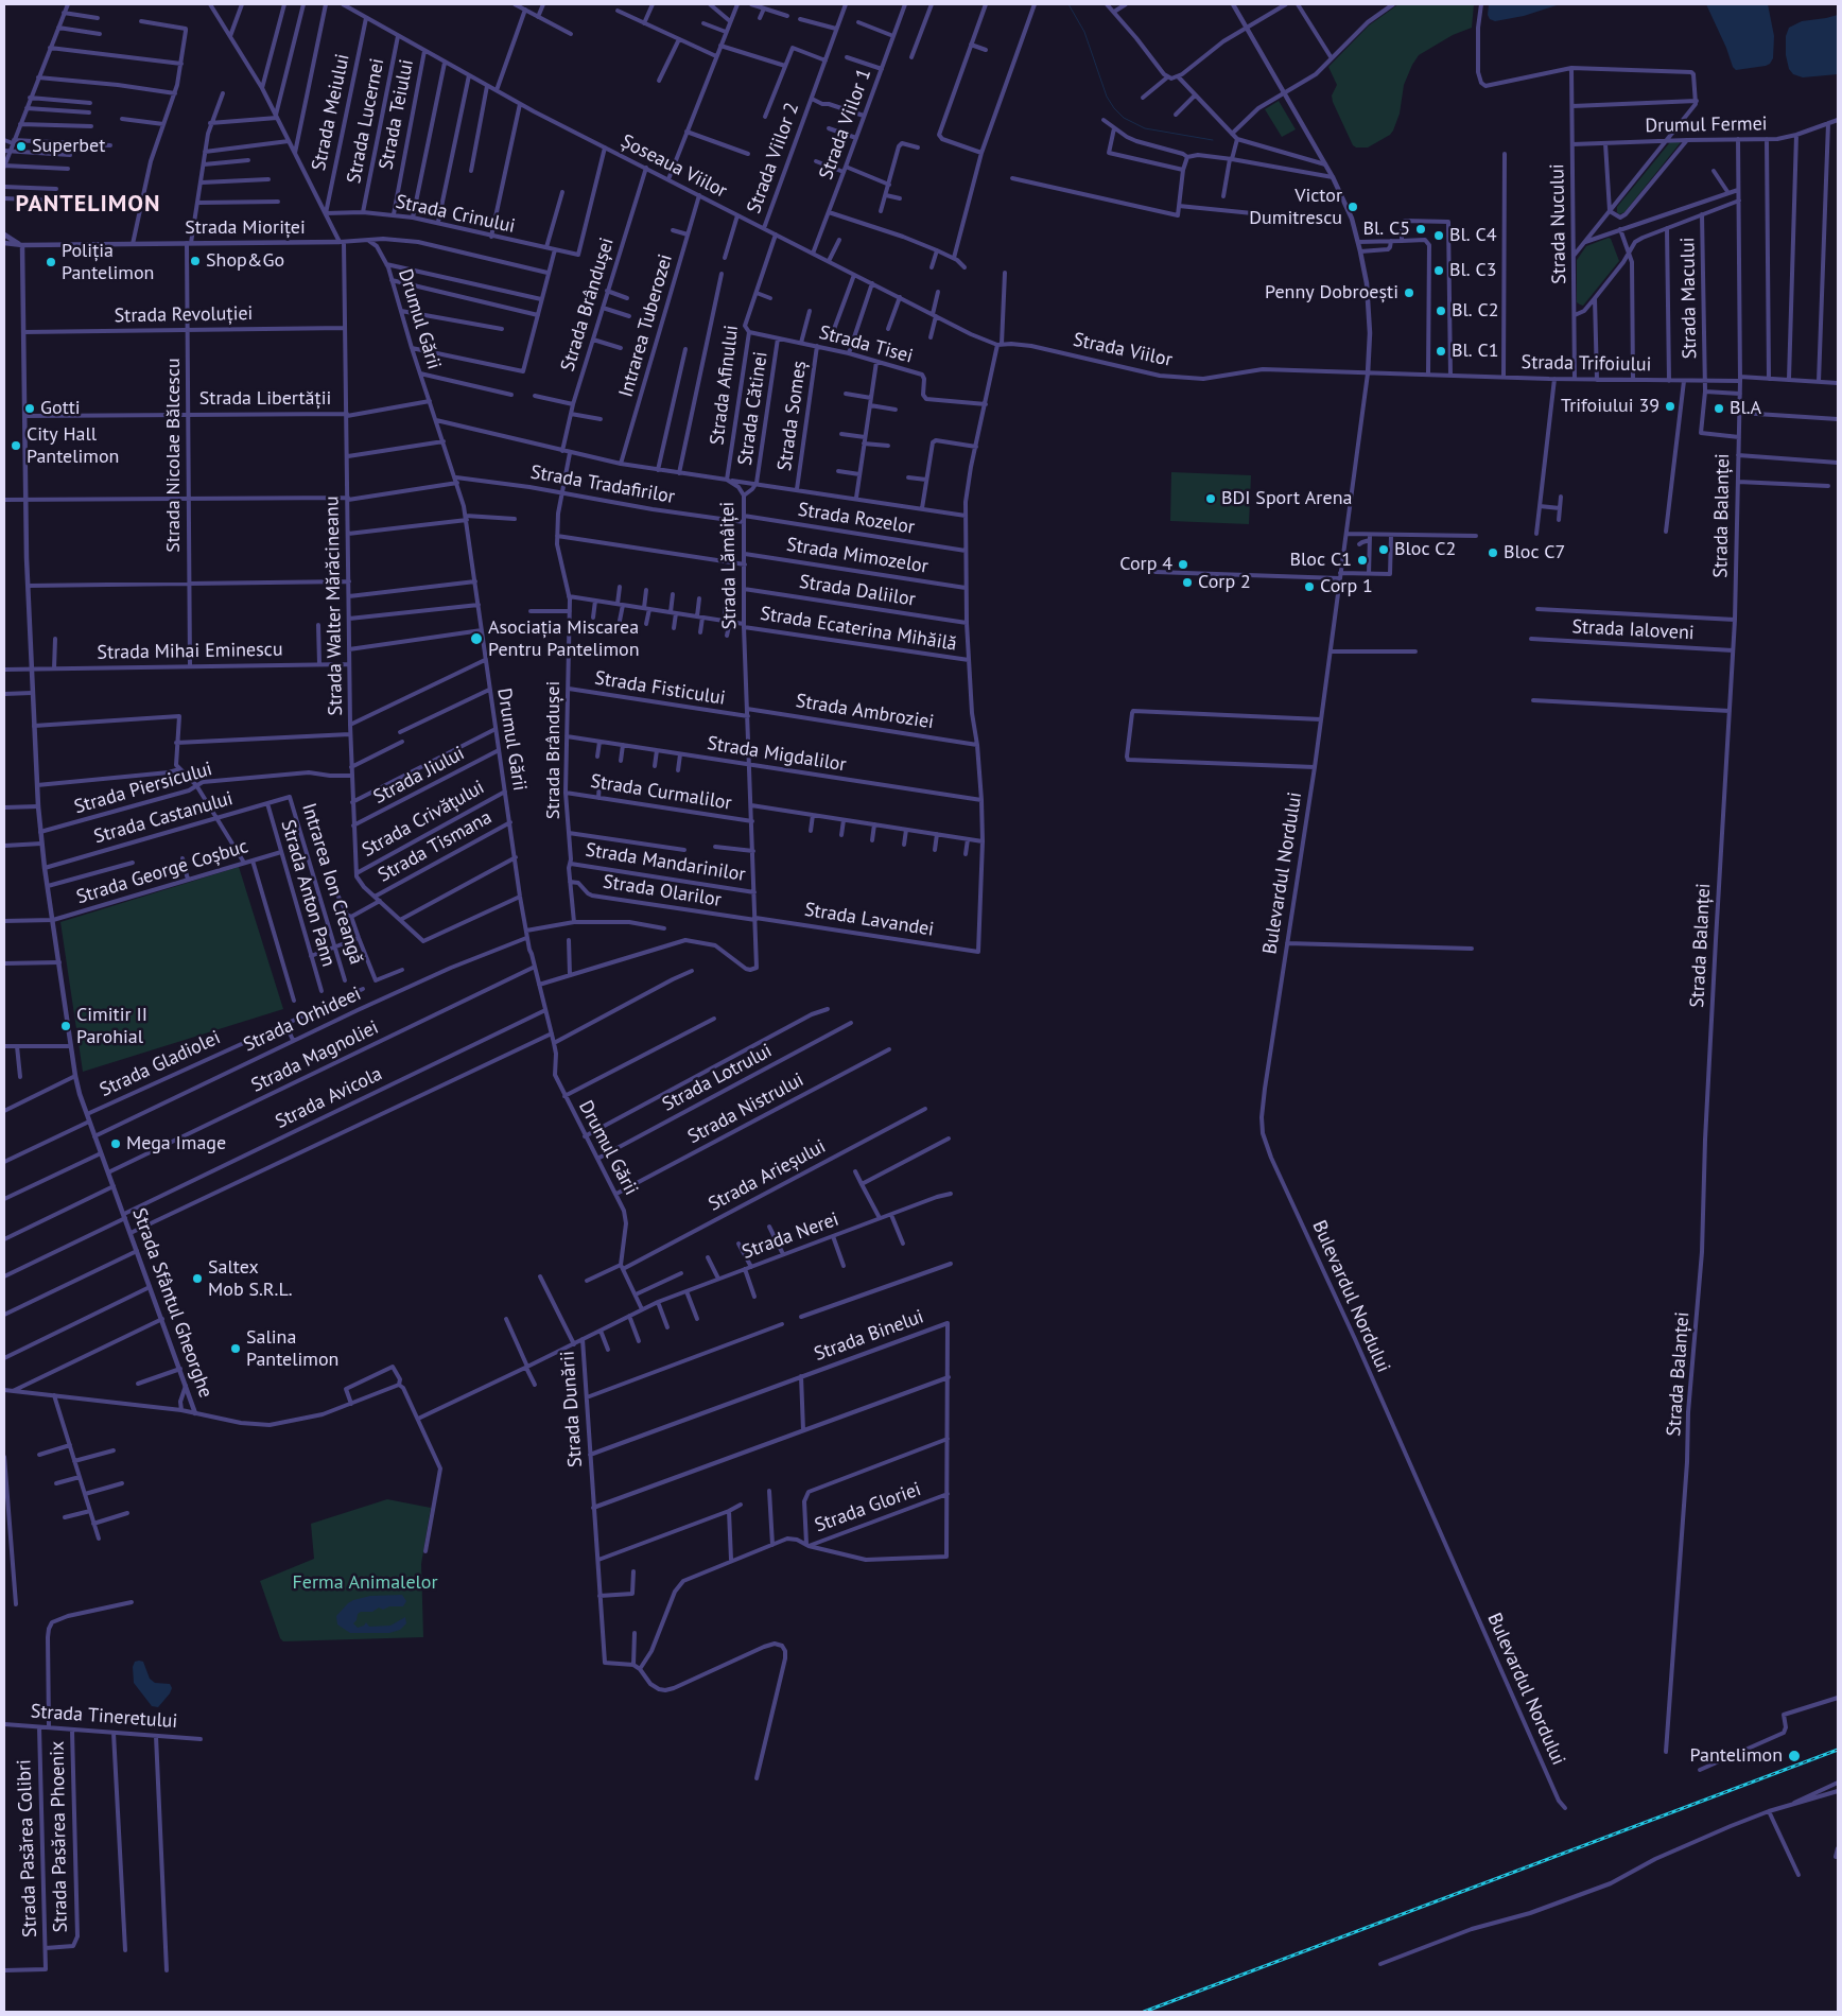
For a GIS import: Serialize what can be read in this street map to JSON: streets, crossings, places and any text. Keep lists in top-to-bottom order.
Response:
{
  "streets": {
    "street": [
      "Strada Meiului",
      "Strada Teiului",
      "Strada Lucernei",
      "Strada Viilor 1",
      "Drumul Fermei",
      "Strada Viilor 2",
      "Șoseaua Viilor",
      "Strada Crinului",
      "Strada Nucului",
      "Strada Mioriței",
      "Strada Macului",
      "Strada Brândușei",
      "Strada Revoluției",
      "Drumul Gării",
      "Intrarea Tuberozei",
      "Strada Tisei",
      "Strada Viilor",
      "Strada Trifoiului",
      "Strada Afinului",
      "Strada Libertății",
      "Strada Cătinei",
      "Strada Someș",
      "Strada Nicolae Bălcescu",
      "Strada Tradafirilor",
      "Strada Balanței",
      "Strada Rozelor",
      "Strada Mimozelor",
      "Strada Lămâiței",
      "Strada Daliilor",
      "Strada Walter Mărăcineanu",
      "Strada Ecaterina Mihăilă",
      "Strada Ialoveni",
      "Strada Mihai Eminescu",
      "Strada Fisticului",
      "Strada Ambroziei",
      "Strada Migdalilor",
      "Strada Jiului",
      "Strada Piersicului",
      "Strada Curmalilor",
      "Strada Castanului",
      "Strada Crivățului",
      "Strada Tismana",
      "Strada Mandarinilor",
      "Strada George Coșbuc",
      "Bulevardul Nordului",
      "Intrarea Ion Creangă",
      "Strada Olarilor",
      "Strada Anton Pann",
      "Strada Lavandei",
      "Strada Orhideei",
      "Strada Magnoliei",
      "Strada Gladiolei",
      "Strada Lotrului",
      "Strada Avicola",
      "Strada Nistrului",
      "Strada Arieșului",
      "Strada Nerei",
      "Strada Sfântul Gheorghe",
      "Strada Binelui",
      "Strada Dunării",
      "Strada Gloriei",
      "Strada Tineretului",
      "Strada Pasărea Phoenix",
      "Strada Pasărea Colibri"
    ]
  },
  "crossings": [
    ["Strada Meiului", "Șoseaua Viilor"],
    ["Strada Meiului", "Strada Crinului"],
    ["Strada Teiului", "Șoseaua Viilor"],
    ["Strada Teiului", "Strada Crinului"],
    ["Strada Lucernei", "Șoseaua Viilor"],
    ["Strada Lucernei", "Strada Crinului"],
    ["Strada Viilor 1", "Strada Viilor 2"],
    ["Strada Viilor 1", "Șoseaua Viilor"],
    ["Drumul Fermei", "Strada Nucului"],
    ["Drumul Fermei", "Strada Balanței"],
    ["Strada Viilor 2", "Șoseaua Viilor"],
    ["Șoseaua Viilor", "Strada Crinului"],
    ["Șoseaua Viilor", "Strada Brândușei"],
    ["Șoseaua Viilor", "Intrarea Tuberozei"],
    ["Șoseaua Viilor", "Strada Viilor"],
    ["Șoseaua Viilor", "Strada Afinului"],
    ["Strada Nucului", "Strada Trifoiului"],
    ["Strada Mioriței", "Strada Nicolae Bălcescu"],
    ["Strada Mioriței", "Strada Walter Mărăcineanu"],
    ["Strada Mioriței", "Strada Sfântul Gheorghe"],
    ["Strada Macului", "Strada Trifoiului"],
    ["Strada Macului", "Strada Balanței"],
    ["Strada Brândușei", "Strada Tradafirilor"],
    ["Strada Brândușei", "Strada Lămâiței"],
    ["Strada Brândușei", "Strada Ecaterina Mihăilă"],
    ["Strada Brândușei", "Strada Fisticului"],
    ["Strada Brândușei", "Strada Migdalilor"],
    ["Strada Brândușei", "Strada Curmalilor"],
    ["Strada Brândușei", "Strada Mandarinilor"],
    ["Strada Brândușei", "Strada Olarilor"],
    ["Strada Revoluției", "Strada Nicolae Bălcescu"],
    ["Strada Revoluției", "Strada Walter Mărăcineanu"],
    ["Strada Revoluției", "Strada Sfântul Gheorghe"],
    ["Drumul Gării", "Strada Libertății"],
    ["Drumul Gării", "Strada Tradafirilor"],
    ["Drumul Gării", "Strada Lămâiței"],
    ["Drumul Gării", "Strada Jiului"],
    ["Drumul Gării", "Strada Crivățului"],
    ["Drumul Gării", "Strada Tismana"],
    ["Drumul Gării", "Strada Orhideei"],
    ["Drumul Gării", "Strada Magnoliei"],
    ["Drumul Gării", "Strada Lotrului"],
    ["Drumul Gării", "Strada Avicola"],
    ["Drumul Gării", "Strada Nistrului"],
    ["Intrarea Tuberozei", "Strada Lămâiței"],
    ["Strada Tisei", "Strada Afinului"],
    ["Strada Tisei", "Strada Cătinei"],
    ["Strada Tisei", "Strada Someș"],
    ["Strada Viilor", "Strada Trifoiului"],
    ["Strada Viilor", "Bulevardul Nordului"],
    ["Strada Trifoiului", "Strada Balanței"],
    ["Strada Trifoiului", "Bulevardul Nordului"],
    ["Strada Afinului", "Strada Lămâiței"],
    ["Strada Libertății", "Strada Nicolae Bălcescu"],
    ["Strada Libertății", "Strada Walter Mărăcineanu"],
    ["Strada Libertății", "Strada Sfântul Gheorghe"],
    ["Strada Nicolae Bălcescu", "Strada Tradafirilor"],
    ["Strada Nicolae Bălcescu", "Strada Mihai Eminescu"],
    ["Strada Tradafirilor", "Strada Lămâiței"],
    ["Strada Tradafirilor", "Strada Walter Mărăcineanu"],
    ["Strada Tradafirilor", "Strada Sfântul Gheorghe"],
    ["Strada Balanței", "Strada Ialoveni"],
    ["Strada Rozelor", "Strada Lămâiței"],
    ["Strada Mimozelor", "Strada Lămâiței"],
    ["Strada Lămâiței", "Strada Daliilor"],
    ["Strada Lămâiței", "Strada Ecaterina Mihăilă"],
    ["Strada Lămâiței", "Strada Fisticului"],
    ["Strada Lămâiței", "Strada Ambroziei"],
    ["Strada Lămâiței", "Strada Migdalilor"],
    ["Strada Lămâiței", "Strada Curmalilor"],
    ["Strada Lămâiței", "Strada Mandarinilor"],
    ["Strada Lămâiței", "Strada Olarilor"],
    ["Strada Lămâiței", "Strada Lavandei"],
    ["Strada Walter Mărăcineanu", "Strada Mihai Eminescu"],
    ["Strada Walter Mărăcineanu", "Strada Jiului"],
    ["Strada Walter Mărăcineanu", "Strada Piersicului"],
    ["Strada Walter Mărăcineanu", "Strada Crivățului"],
    ["Strada Mihai Eminescu", "Strada Sfântul Gheorghe"],
    ["Strada Piersicului", "Strada Sfântul Gheorghe"],
    ["Strada Castanului", "Intrarea Ion Creangă"],
    ["Strada Castanului", "Strada Anton Pann"],
    ["Strada Castanului", "Strada Sfântul Gheorghe"],
    ["Strada George Coșbuc", "Strada Anton Pann"],
    ["Strada George Coșbuc", "Strada Sfântul Gheorghe"],
    ["Strada Olarilor", "Strada Lavandei"],
    ["Strada Orhideei", "Strada Sfântul Gheorghe"],
    ["Strada Magnoliei", "Strada Sfântul Gheorghe"],
    ["Strada Gladiolei", "Strada Sfântul Gheorghe"],
    ["Strada Avicola", "Strada Sfântul Gheorghe"],
    ["Strada Binelui", "Strada Dunării"],
    ["Strada Tineretului", "Strada Pasărea Phoenix"],
    ["Strada Tineretului", "Strada Pasărea Colibri"],
    ["Strada Pasărea Phoenix", "Strada Pasărea Colibri"]
  ],
  "districts": ["PANTELIMON"],
  "parks": ["Ferma Animalelor"],
  "places": [
    "Superbet",
    "Victor Dumitrescu",
    "Bl. C5",
    "Bl. C4",
    "Shop&Go",
    "Poliția Pantelimon",
    "Bl. C3",
    "Penny Dobroești",
    "Bl. C2",
    "Bl. C1",
    "Trifoiului 39",
    "Gotti",
    "Bl.A",
    "City Hall Pantelimon",
    "BDI Sport Arena",
    "Bloc C2",
    "Bloc C7",
    "Bloc C1",
    "Corp 4",
    "Corp 2",
    "Corp 1",
    "Asociația Miscarea Pentru Pantelimon",
    "Cimitir II Parohial",
    "Mega Image",
    "Saltex Mob S.R.L.",
    "Salina Pantelimon",
    "Pantelimon"
  ]
}
